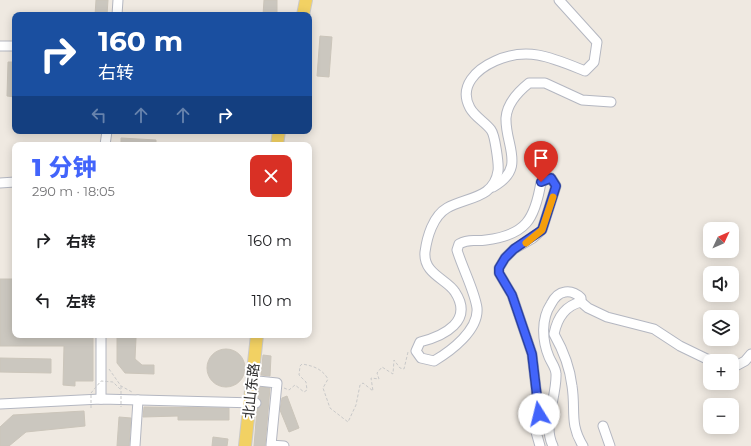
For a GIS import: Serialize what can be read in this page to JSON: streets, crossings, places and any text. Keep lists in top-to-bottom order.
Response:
{
  "streets": {
    "main road": ["北山东路"]
  },
  "north": "top right",
  "page": {
    "turn": ["160 m", "右转"],
    "heading": ["1 分钟", "290 m · 18:05"],
    "list": [
      {
        "name": "右转",
        "value": "160 m"
      },
      {
        "name": "左转",
        "value": "110 m"
      }
    ],
    "map_buttons": ["+", "−"]
  }
}
